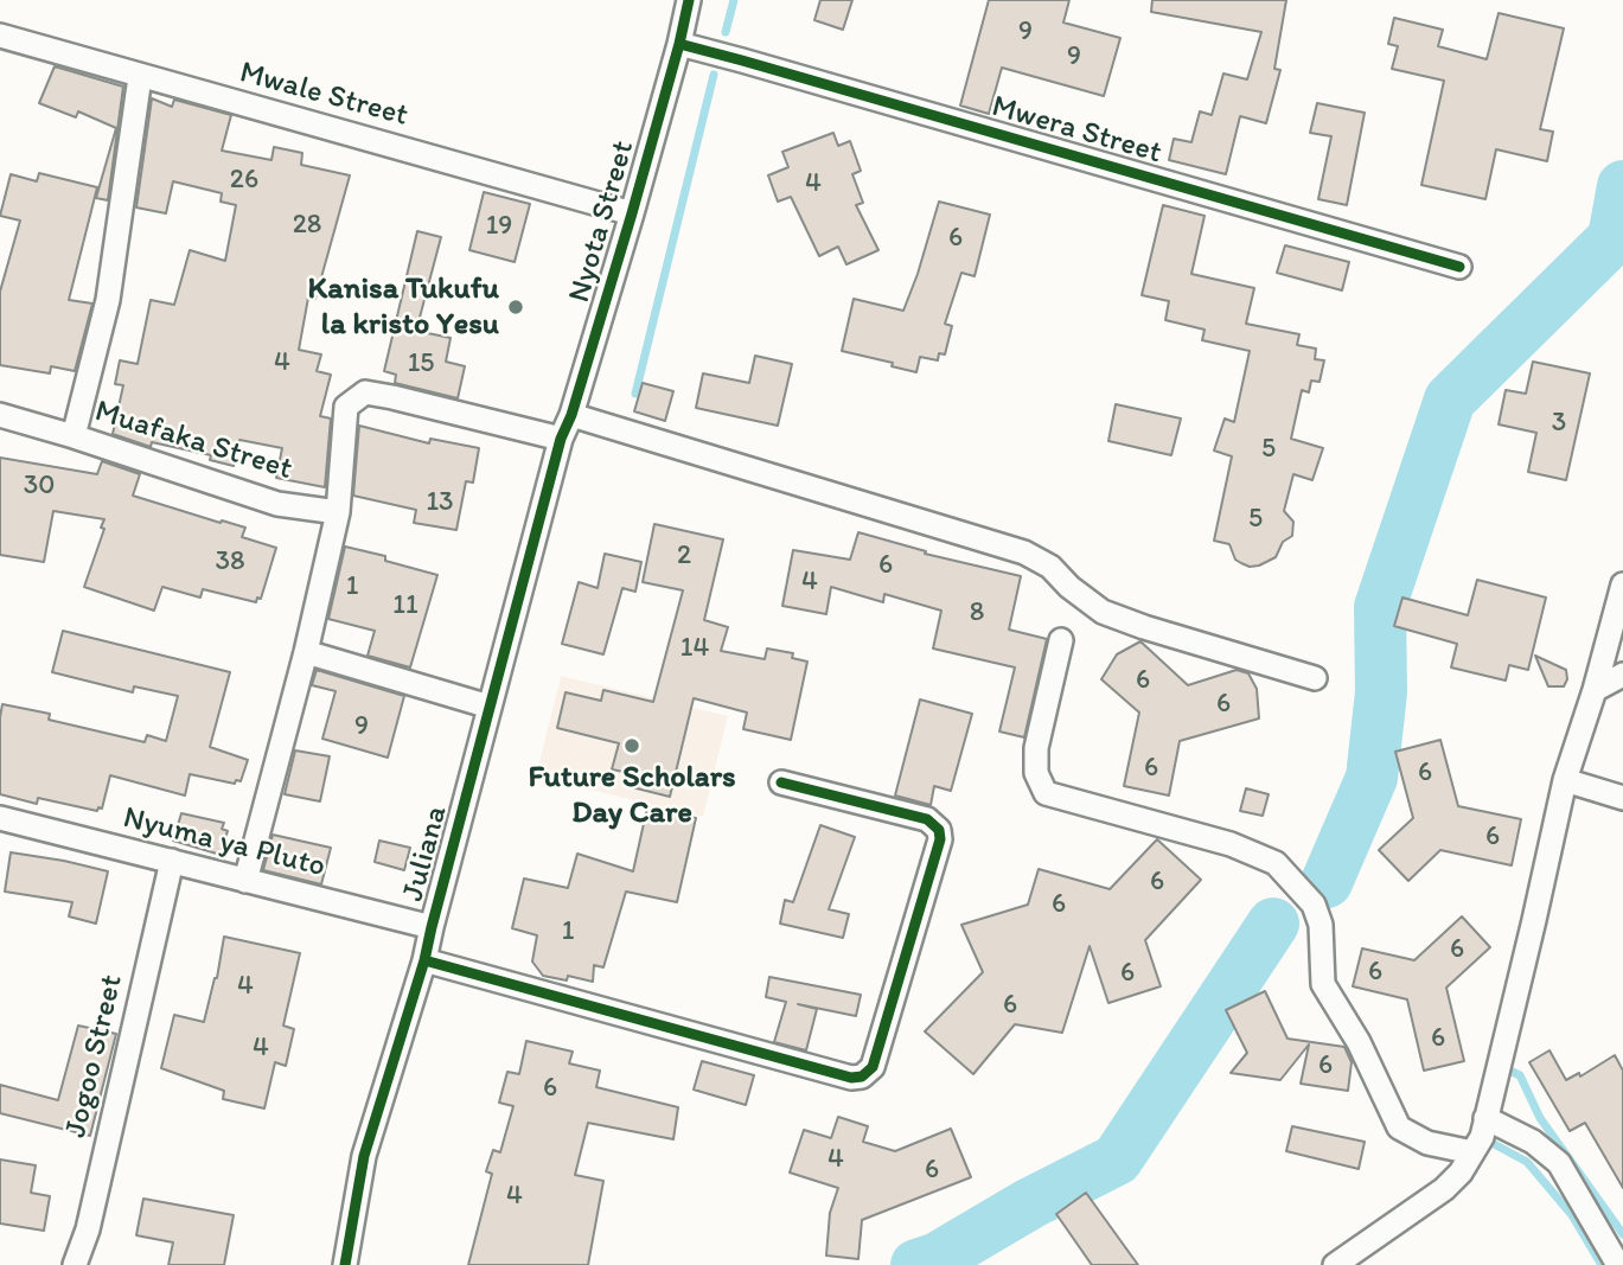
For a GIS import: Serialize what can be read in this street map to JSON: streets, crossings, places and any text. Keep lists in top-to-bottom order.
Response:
{
  "streets": {
    "street": [
      "Mwale Street",
      "Mwera Street",
      "Nyota Street",
      "Muafaka Street",
      "Nyuma ya Pluto",
      "Juliana",
      "Jogoo Street"
    ]
  },
  "crossings": [
    ["Mwale Street", "Nyota Street"],
    ["Mwera Street", "Nyota Street"],
    ["Nyota Street", "Muafaka Street"],
    ["Nyota Street", "Juliana"],
    ["Muafaka Street", "Juliana"],
    ["Nyuma ya Pluto", "Juliana"],
    ["Nyuma ya Pluto", "Jogoo Street"]
  ],
  "places": ["Kanisa Tukufu la kristo Yesu", "Future Scholars Day Care"],
  "house_numbers": [
    "9",
    "9",
    "26",
    "4",
    "28",
    "19",
    "6",
    "4",
    "15",
    "3",
    "5",
    "30",
    "13",
    "5",
    "2",
    "38",
    "6",
    "4",
    "1",
    "11",
    "8",
    "14",
    "6",
    "6",
    "9",
    "6",
    "6",
    "6",
    "6",
    "6",
    "1",
    "6",
    "6",
    "6",
    "4",
    "6",
    "6",
    "4",
    "6",
    "6",
    "4",
    "6",
    "4"
  ]
}
